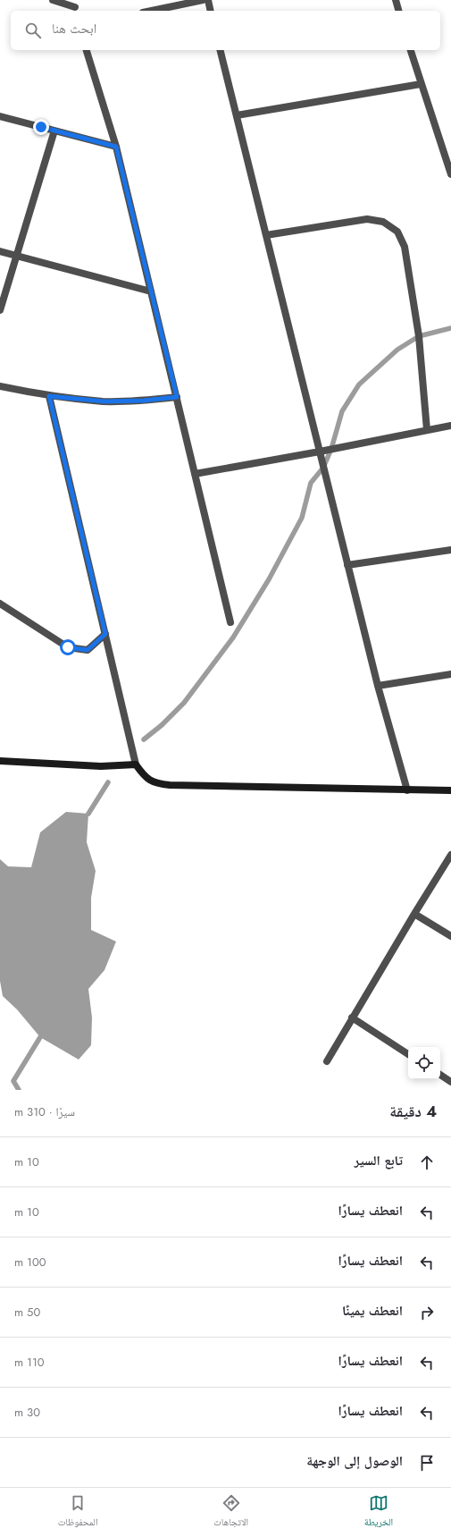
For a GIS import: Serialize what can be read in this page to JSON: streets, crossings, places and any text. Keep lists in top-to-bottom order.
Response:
{
  "page": {
    "search": "ابحث هنا",
    "heading": ["4 دقيقة", "سيرًا · 310 m"],
    "list": [
      ["تابع السير", "10 m"],
      ["انعطف يسارًا", "10 m"],
      ["انعطف يسارًا", "100 m"],
      ["انعطف يمينًا", "50 m"],
      ["انعطف يسارًا", "110 m"],
      ["انعطف يسارًا", "30 m"],
      "الوصول إلى الوجهة"
    ],
    "nav": ["الخريطة", "الاتجاهات", "المحفوظات"]
  }
}
